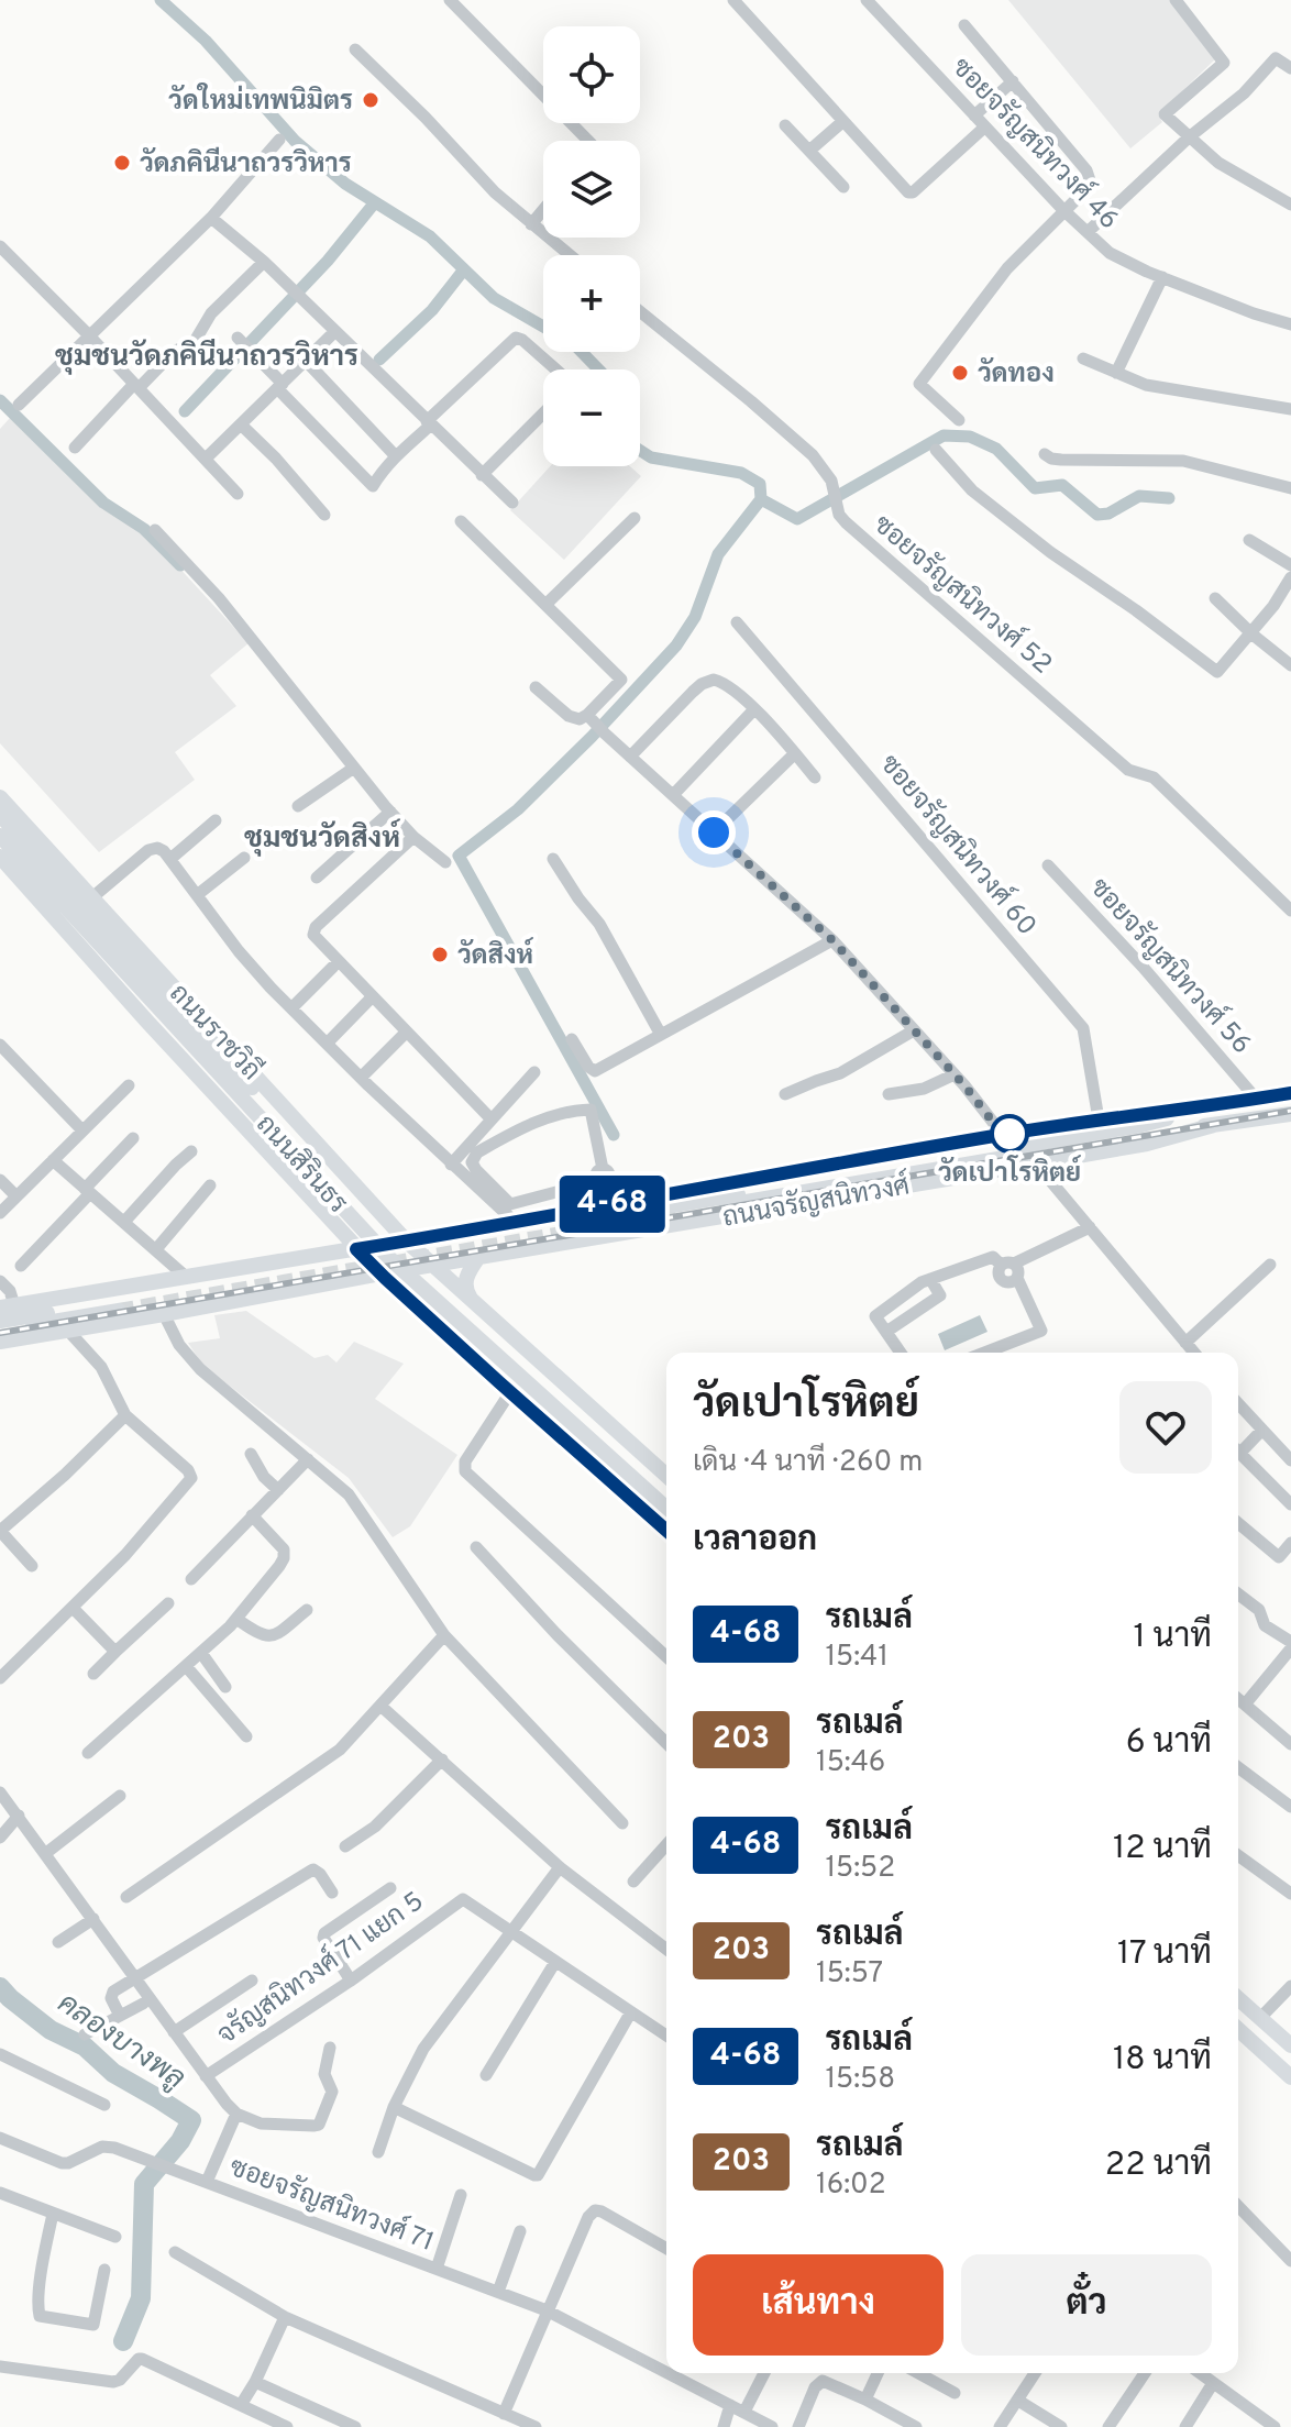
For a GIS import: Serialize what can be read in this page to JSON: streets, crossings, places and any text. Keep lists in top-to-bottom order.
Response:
{
  "streets": {
    "main road": ["ถนนราชวิถี", "ถนนสิรินธร", "ถนนจรัญสนิทวงศ์"],
    "street": [
      "ซอยจรัญสนิทวงศ์ 46",
      "ซอยจรัญสนิทวงศ์ 52",
      "ซอยจรัญสนิทวงศ์ 60",
      "ซอยจรัญสนิทวงศ์ 56",
      "จรัญสนิทวงศ์ 71 แยก 5",
      "ซอยจรัญสนิทวงศ์ 71"
    ]
  },
  "crossings": [
    ["ซอยจรัญสนิทวงศ์ 60", "ถนนจรัญสนิทวงศ์"],
    ["ซอยจรัญสนิทวงศ์ 56", "ถนนจรัญสนิทวงศ์"],
    ["ถนนราชวิถี", "ถนนสิรินธร"],
    ["ถนนราชวิถี", "ถนนจรัญสนิทวงศ์"],
    ["ถนนสิรินธร", "ถนนจรัญสนิทวงศ์"],
    ["จรัญสนิทวงศ์ 71 แยก 5", "ซอยจรัญสนิทวงศ์ 71"]
  ],
  "districts": ["ชุมชนวัดภคินีนาถวรวิหาร", "ชุมชนวัดสิงห์"],
  "water": ["คลองบางพลู"],
  "places": [
    "วัดใหม่เทพนิมิตร",
    "วัดภคินีนาถวรวิหาร",
    "วัดทอง",
    "วัดสิงห์",
    "วัดเปาโรหิตย์"
  ],
  "lines": ["bus line 4-68"],
  "page": {
    "on_map": "4-68",
    "map_buttons": ["+", "−"],
    "heading": [
      ["วัดเปาโรหิตย์", "เดิน · 4 นาที · 260 m"],
      "เวลาออก"
    ],
    "list": [
      {
        "mark": "4-68",
        "name": "รถเมล์",
        "note": "15:41",
        "value": "1 นาที"
      },
      {
        "mark": "203",
        "name": "รถเมล์",
        "note": "15:46",
        "value": "6 นาที"
      },
      {
        "mark": "4-68",
        "name": "รถเมล์",
        "note": "15:52",
        "value": "12 นาที"
      },
      {
        "mark": "203",
        "name": "รถเมล์",
        "note": "15:57",
        "value": "17 นาที"
      },
      {
        "mark": "4-68",
        "name": "รถเมล์",
        "note": "15:58",
        "value": "18 นาที"
      },
      {
        "mark": "203",
        "name": "รถเมล์",
        "note": "16:02",
        "value": "22 นาที"
      }
    ],
    "buttons": ["เส้นทาง", "ตั๋ว"]
  }
}
